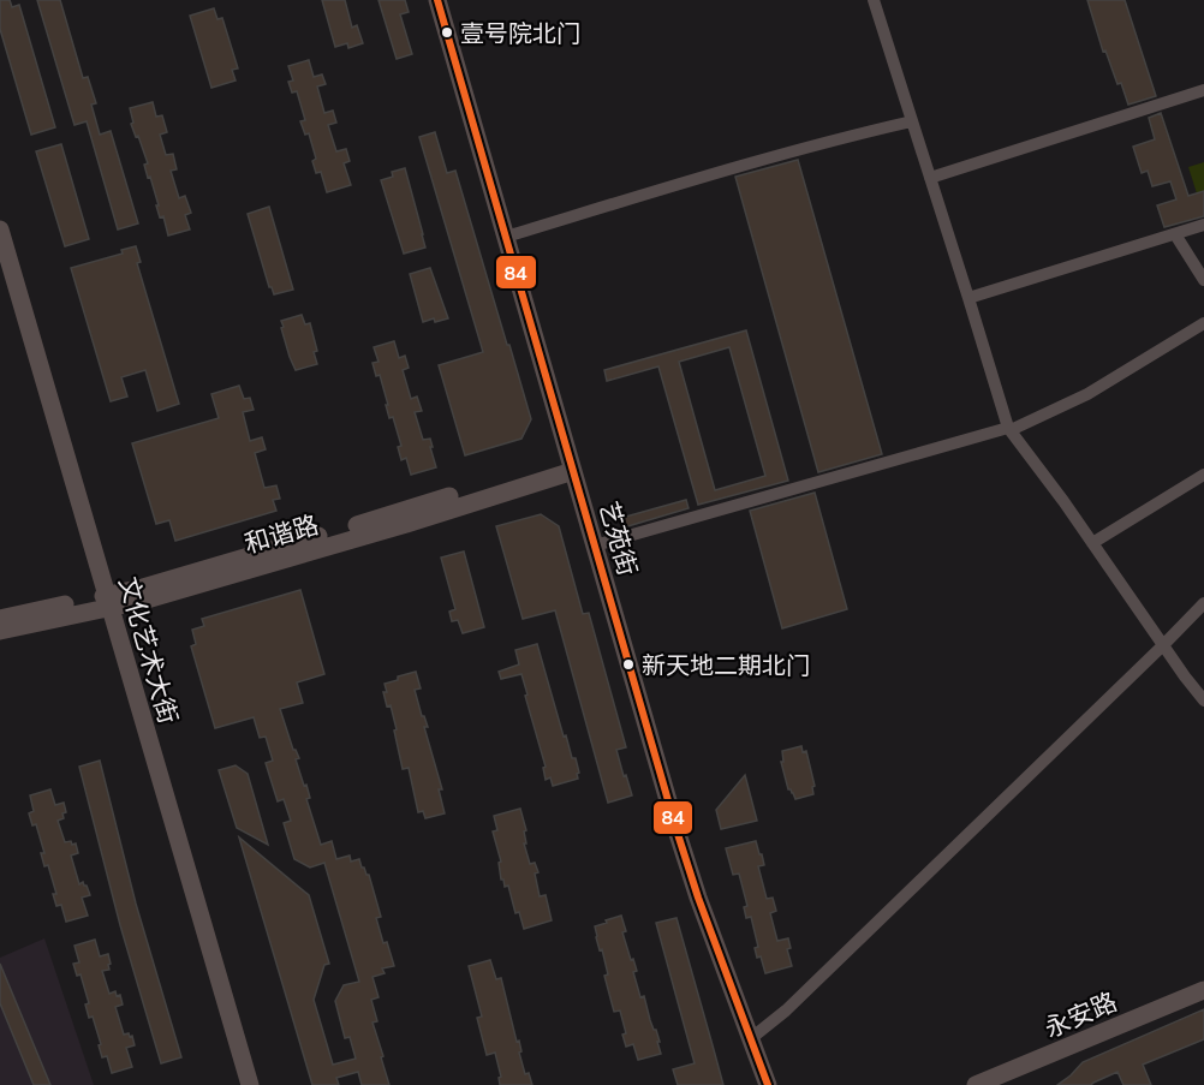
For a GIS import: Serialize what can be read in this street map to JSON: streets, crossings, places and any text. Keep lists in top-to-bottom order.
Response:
{
  "streets": {
    "street": [
      "和谐路",
      "艺苑街",
      "文化艺术大街",
      "永安路"
    ]
  },
  "crossings": [
    ["和谐路", "艺苑街"],
    ["和谐路", "文化艺术大街"]
  ],
  "places": ["壹号院北门", "新天地二期北门"],
  "lines": ["transit line 84"]
}
